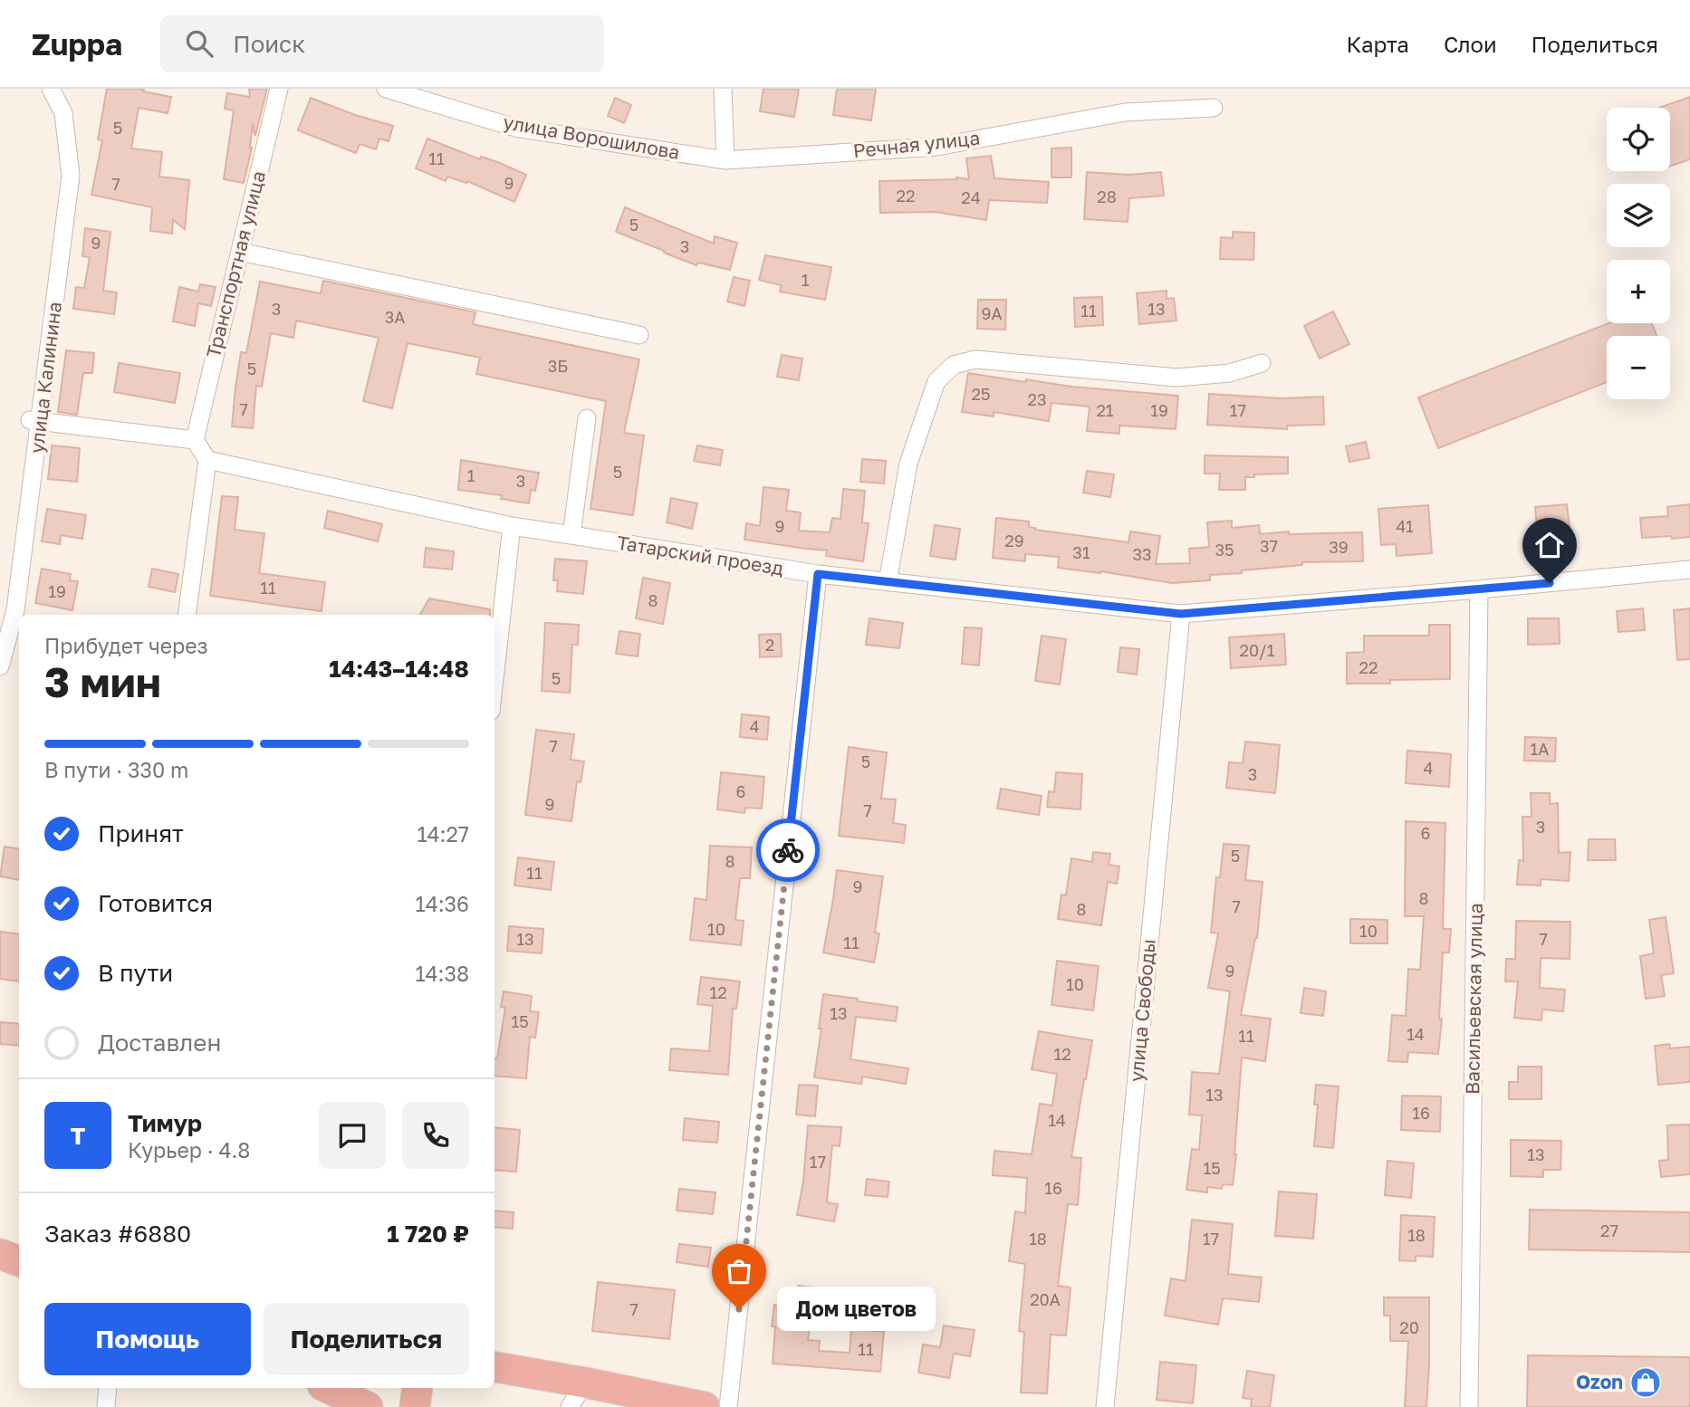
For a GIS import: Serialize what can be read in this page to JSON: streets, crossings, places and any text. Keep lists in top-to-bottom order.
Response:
{
  "streets": {
    "street": [
      "улица Ворошилова",
      "Речная улица",
      "Транспортная улица",
      "улица Калинина",
      "Татарский проезд",
      "Васильевская улица",
      "улица Свободы"
    ]
  },
  "crossings": [
    ["улица Ворошилова", "Речная улица"],
    ["Татарский проезд", "Васильевская улица"],
    ["Татарский проезд", "улица Свободы"]
  ],
  "places": {
    "other": ["Дом цветов"],
    "shop": ["Ozon"]
  },
  "house_numbers": [
    "5",
    "11",
    "9",
    "7",
    "22",
    "28",
    "24",
    "5",
    "9",
    "3",
    "1",
    "3",
    "13",
    "11",
    "9А",
    "3А",
    "3Б",
    "5",
    "25",
    "23",
    "7",
    "21",
    "19",
    "17",
    "5",
    "1",
    "3",
    "9",
    "41",
    "29",
    "37",
    "39",
    "35",
    "31",
    "33",
    "11",
    "19",
    "8",
    "2",
    "20/1",
    "22",
    "5",
    "4",
    "7",
    "1А",
    "5",
    "4",
    "3",
    "6",
    "9",
    "7",
    "3",
    "6",
    "5",
    "8",
    "11",
    "9",
    "8",
    "7",
    "8",
    "10",
    "10",
    "13",
    "7",
    "11",
    "9",
    "10",
    "12",
    "13",
    "15",
    "14",
    "11",
    "12",
    "13",
    "16",
    "14",
    "13",
    "17",
    "15",
    "16",
    "27",
    "18",
    "18",
    "17",
    "20А",
    "7",
    "20",
    "11"
  ],
  "page": {
    "header": "Zuppa",
    "search": "Поиск",
    "nav": ["Карта", "Слои", "Поделиться"],
    "map_buttons": ["+", "−"],
    "heading": ["3 мин", "Прибудет через", "14:43–14:48"],
    "panel": [
      "Тимур",
      "Курьер · 4.8",
      "Заказ #6880",
      "1 720 ₽"
    ],
    "bar": "В пути · 330 m",
    "list": [
      ["Принят", "14:27"],
      ["Готовится", "14:36"],
      ["В пути", "14:38"],
      "Доставлен"
    ],
    "round": "Т",
    "bubble": "Дом цветов",
    "buttons": ["Помощь", "Поделиться"]
  }
}
